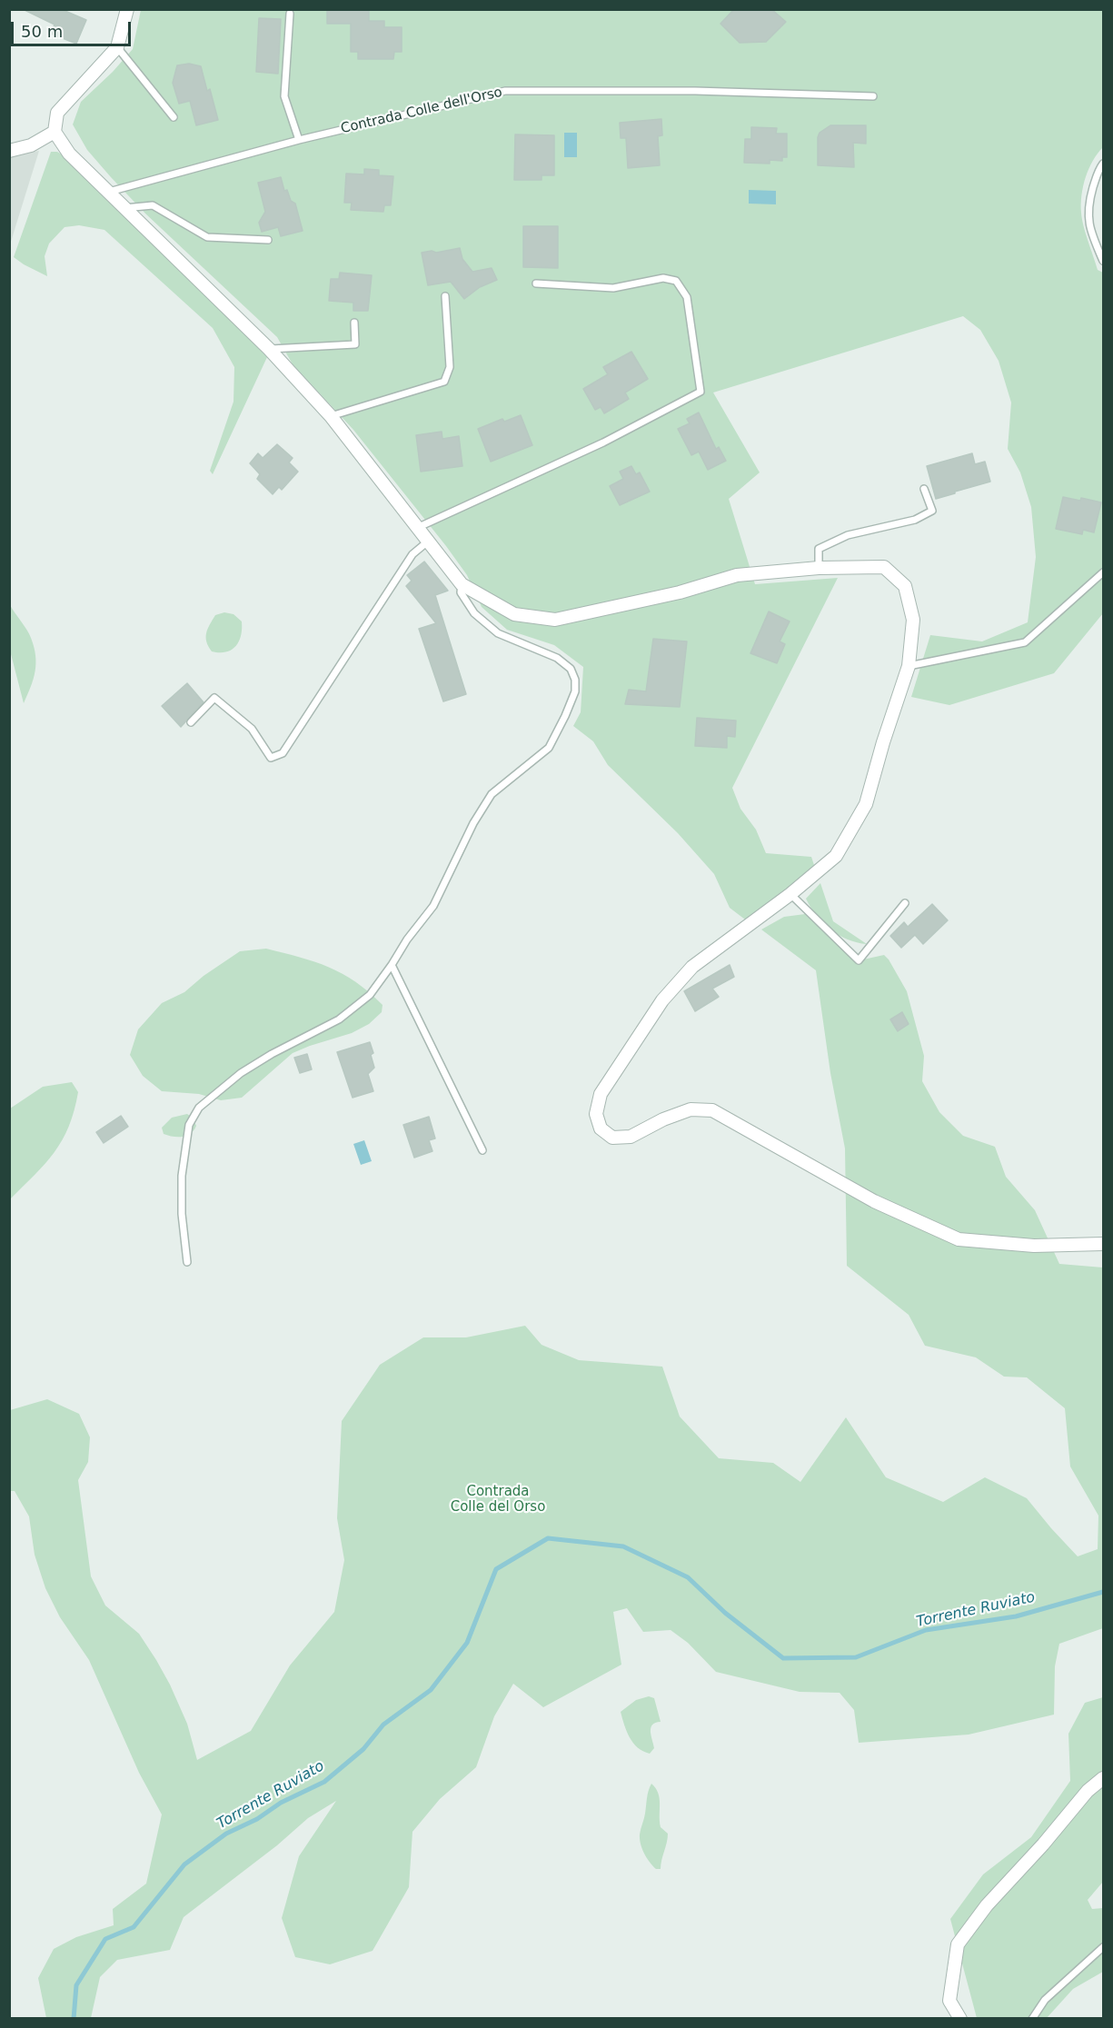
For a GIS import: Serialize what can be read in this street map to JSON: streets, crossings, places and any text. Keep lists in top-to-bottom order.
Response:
{
  "streets": {
    "lane": ["Contrada Colle dell'Orso"]
  },
  "water": ["Torrente Ruviato"],
  "parks": ["Contrada Colle del Orso"],
  "scale_bar": "50 m"
}
